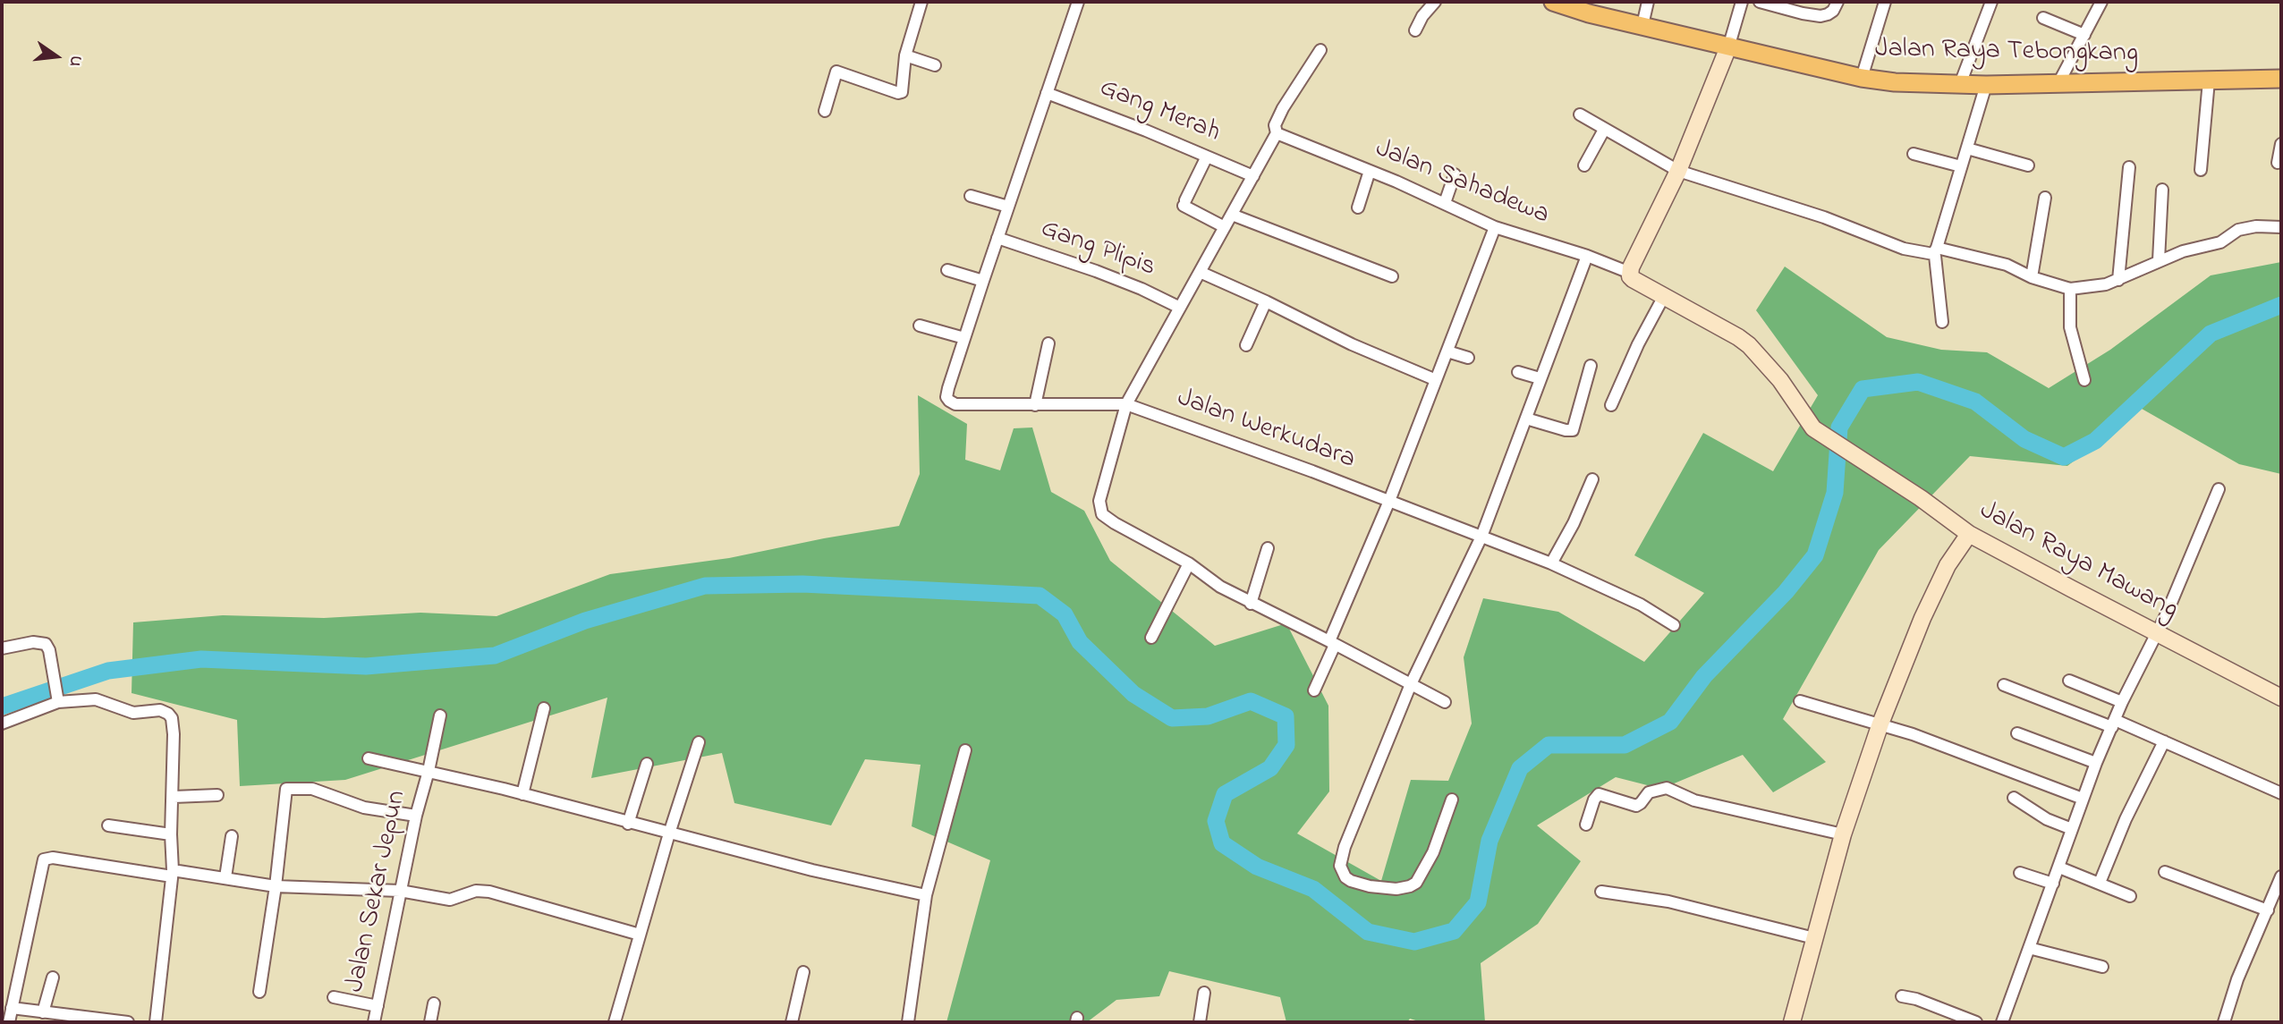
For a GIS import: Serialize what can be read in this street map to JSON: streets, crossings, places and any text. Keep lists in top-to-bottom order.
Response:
{
  "streets": {
    "main road": ["Jalan Raya Tebongkang", "Jalan Raya Mawang"],
    "street": [
      "Gang Merah",
      "Jalan Sahadewa",
      "Gang Plipis",
      "Jalan Werkudara",
      "Jalan Sekar Jepun"
    ]
  },
  "crossings": [
    ["Jalan Sahadewa", "Jalan Raya Mawang"]
  ],
  "north": "right"
}
